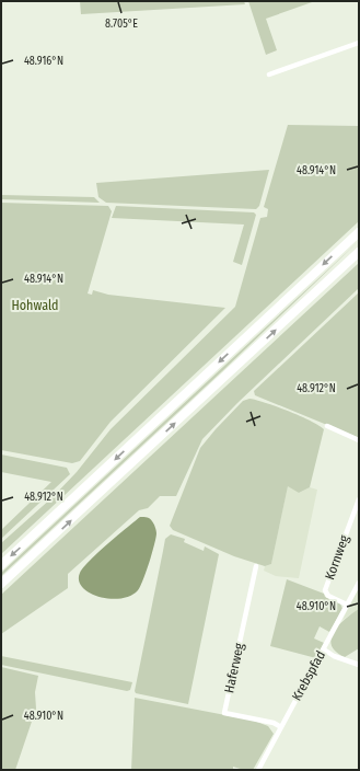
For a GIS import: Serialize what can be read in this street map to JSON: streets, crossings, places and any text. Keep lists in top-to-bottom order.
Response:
{
  "streets": {
    "street": ["Kornweg", "Haferweg", "Krebspfad"]
  },
  "crossings": [
    ["Kornweg", "Krebspfad"],
    ["Haferweg", "Krebspfad"]
  ],
  "parks": ["Hohwald"],
  "coordinates": [
    "8.705°E",
    "48.916°N",
    "48.914°N",
    "48.912°N",
    "48.910°N"
  ]
}
